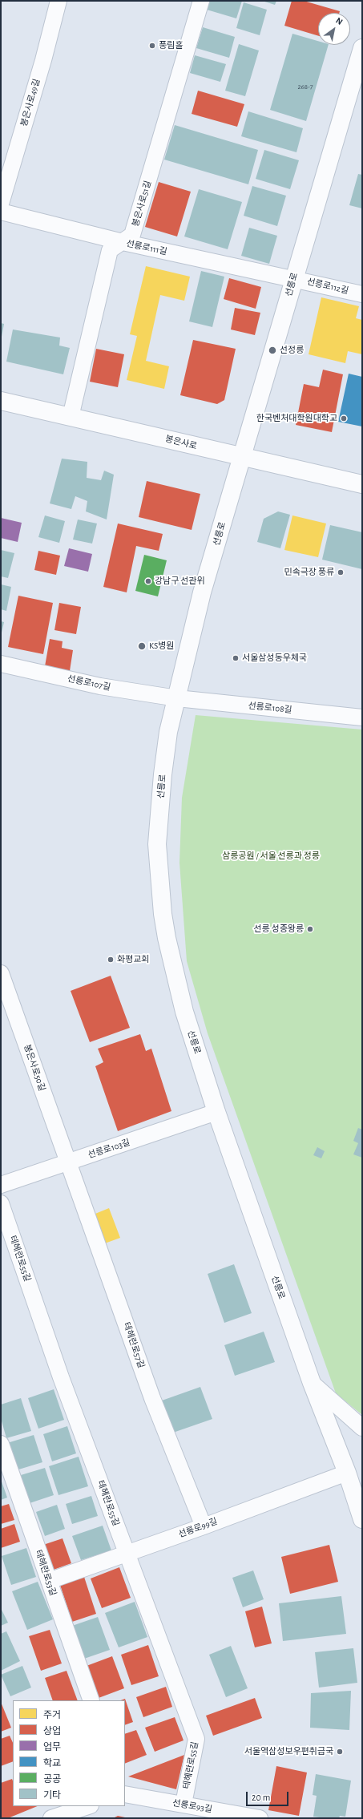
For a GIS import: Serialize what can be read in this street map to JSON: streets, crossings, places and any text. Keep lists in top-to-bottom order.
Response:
{
  "streets": {
    "main road": ["선릉로", "봉은사로"],
    "street": [
      "봉은사로49길",
      "봉은사로51길",
      "선릉로111길",
      "선릉로112길",
      "선릉로107길",
      "선릉로108길",
      "봉은사로50길",
      "선릉로103길",
      "테헤란로55길",
      "테헤란로57길",
      "선릉로99길",
      "테헤란로53길",
      "선릉로93길"
    ]
  },
  "crossings": [
    ["봉은사로51길", "선릉로111길"],
    ["봉은사로51길", "봉은사로"],
    ["선릉로111길", "선릉로"],
    ["선릉로111길", "선릉로112길"],
    ["선릉로", "선릉로112길"],
    ["선릉로", "봉은사로"],
    ["선릉로", "선릉로107길"],
    ["선릉로", "선릉로108길"],
    ["선릉로", "선릉로103길"],
    ["선릉로", "선릉로99길"],
    ["선릉로107길", "선릉로108길"],
    ["봉은사로50길", "선릉로103길"],
    ["봉은사로50길", "테헤란로57길"],
    ["선릉로103길", "테헤란로57길"],
    ["테헤란로55길", "선릉로99길"],
    ["테헤란로55길", "선릉로93길"],
    ["테헤란로57길", "선릉로99길"],
    ["선릉로99길", "테헤란로53길"]
  ],
  "parks": ["삼릉공원 / 서울 선릉과 정릉"],
  "places": [
    "풍림홀",
    "선정릉",
    "한국벤처대학원대학교",
    "민속극장 풍류",
    "강남구 선관위",
    "KS병원",
    "서울삼성동우체국",
    "선릉 성종왕릉",
    "화평교회",
    "서울역삼성보우편취급국"
  ],
  "house_numbers": ["268-7"],
  "legend": [
    "주거",
    "상업",
    "업무",
    "학교",
    "공공",
    "기타"
  ],
  "scale_bar": "20 m",
  "north": "top right"
}
